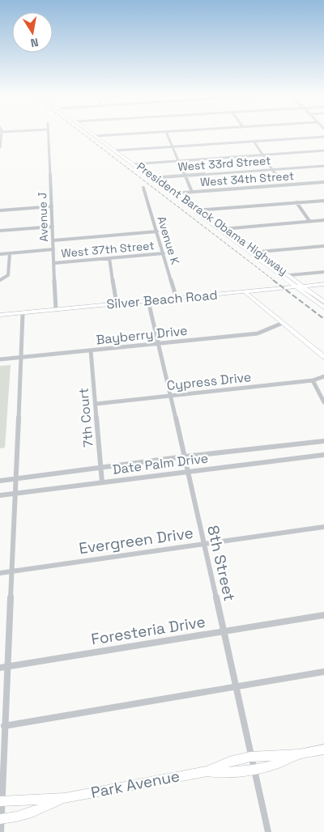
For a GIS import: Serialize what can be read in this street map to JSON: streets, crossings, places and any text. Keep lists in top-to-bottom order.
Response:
{
  "streets": {
    "main road": ["President Barack Obama Highway", "Silver Beach Road", "Park Avenue"],
    "street": [
      "West 33rd Street",
      "West 34th Street",
      "Avenue J",
      "Avenue K",
      "West 37th Street",
      "Bayberry Drive",
      "Cypress Drive",
      "7th Court",
      "Date Palm Drive",
      "Evergreen Drive",
      "8th Street",
      "Foresteria Drive"
    ]
  },
  "crossings": [
    ["West 33rd Street", "President Barack Obama Highway"],
    ["West 34th Street", "President Barack Obama Highway"],
    ["Avenue J", "West 37th Street"],
    ["Avenue J", "Silver Beach Road"],
    ["President Barack Obama Highway", "Silver Beach Road"],
    ["Avenue K", "West 37th Street"],
    ["Avenue K", "Silver Beach Road"],
    ["Silver Beach Road", "8th Street"],
    ["Bayberry Drive", "7th Court"],
    ["Bayberry Drive", "8th Street"],
    ["Cypress Drive", "7th Court"],
    ["Cypress Drive", "8th Street"],
    ["7th Court", "Date Palm Drive"],
    ["Date Palm Drive", "8th Street"],
    ["Evergreen Drive", "8th Street"],
    ["8th Street", "Foresteria Drive"],
    ["8th Street", "Park Avenue"]
  ],
  "north": "bottom"
}
